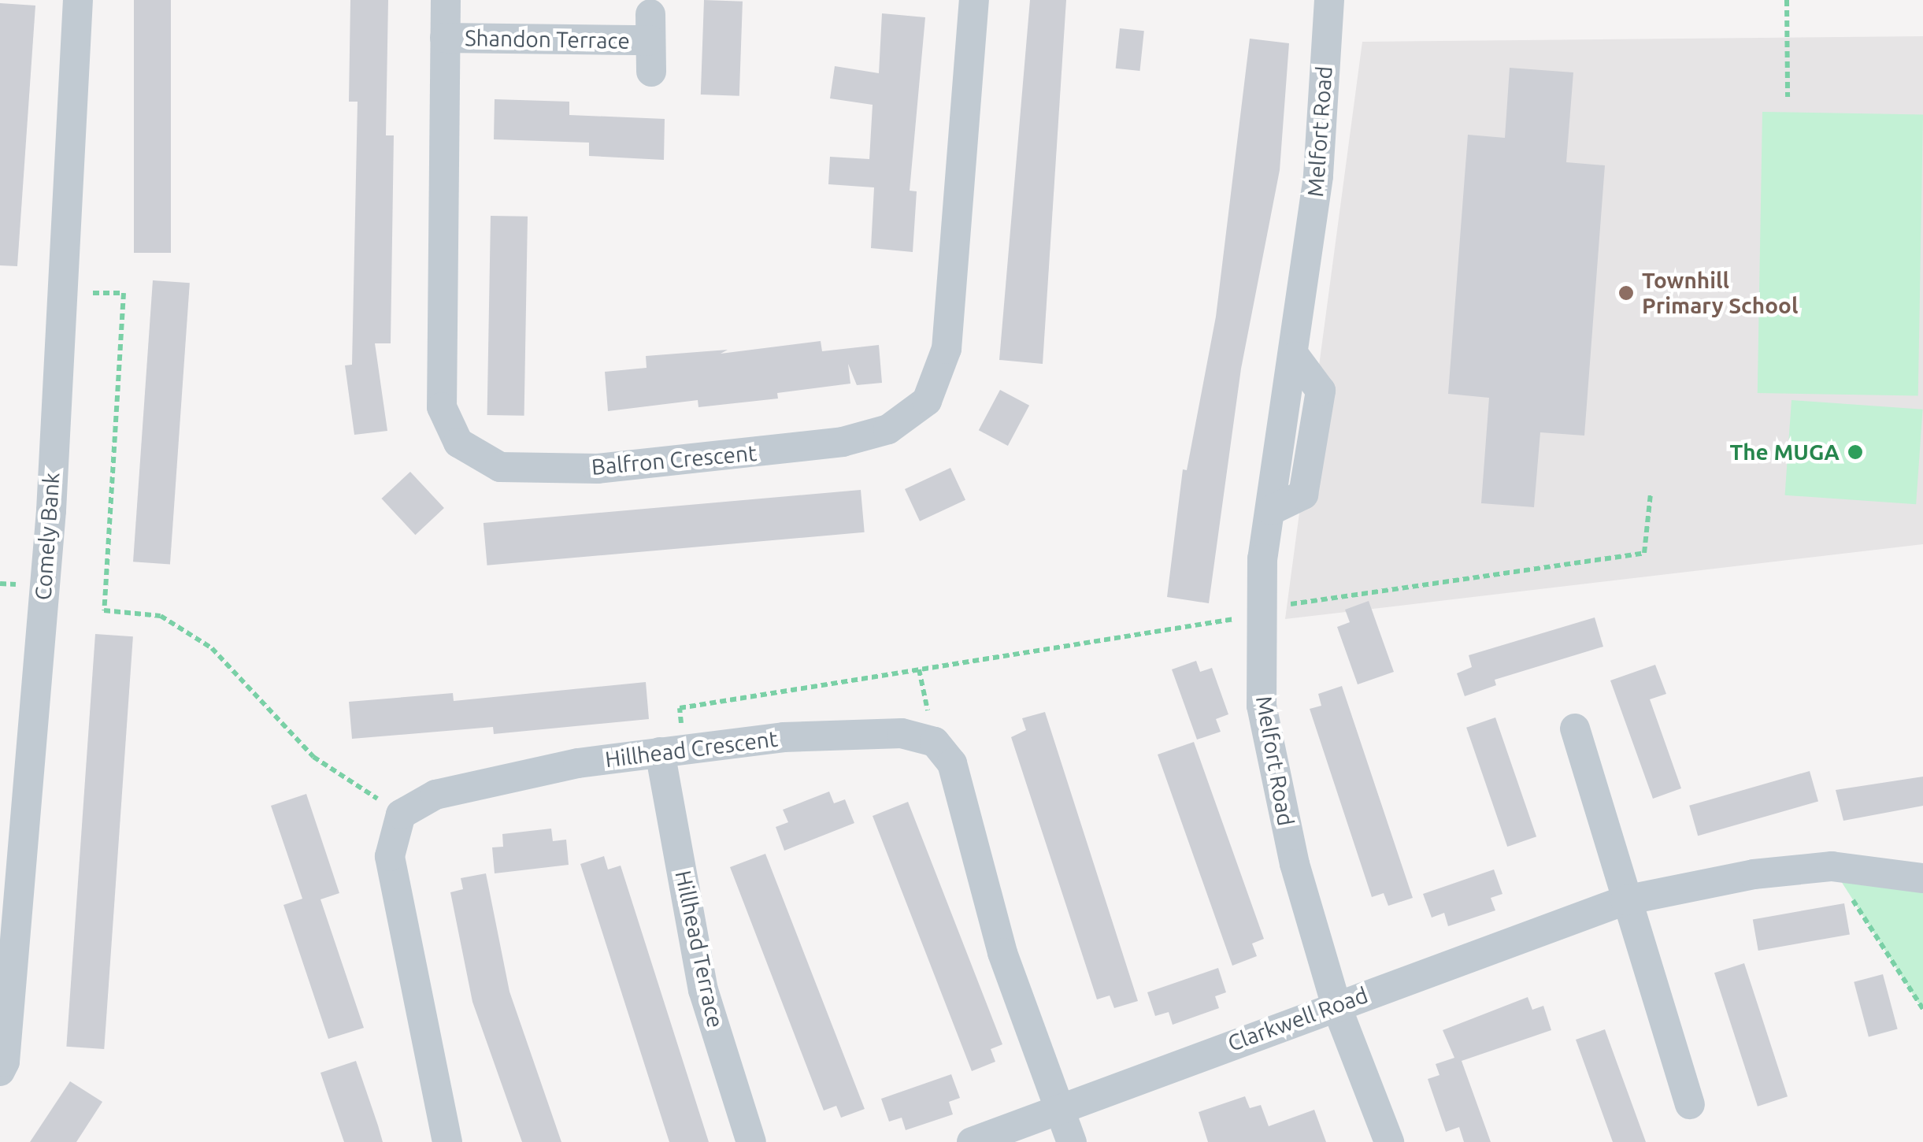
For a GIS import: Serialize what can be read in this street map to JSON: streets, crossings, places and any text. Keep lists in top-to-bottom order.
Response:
{
  "streets": {
    "street": [
      "Shandon Terrace",
      "Melfort Road",
      "Balfron Crescent",
      "Comely Bank",
      "Hillhead Crescent",
      "Hillhead Terrace",
      "Clarkwell Road"
    ]
  },
  "crossings": [
    ["Shandon Terrace", "Balfron Crescent"],
    ["Melfort Road", "Clarkwell Road"],
    ["Hillhead Crescent", "Hillhead Terrace"],
    ["Hillhead Crescent", "Clarkwell Road"]
  ],
  "places": ["Townhill Primary School", "The MUGA"]
}
